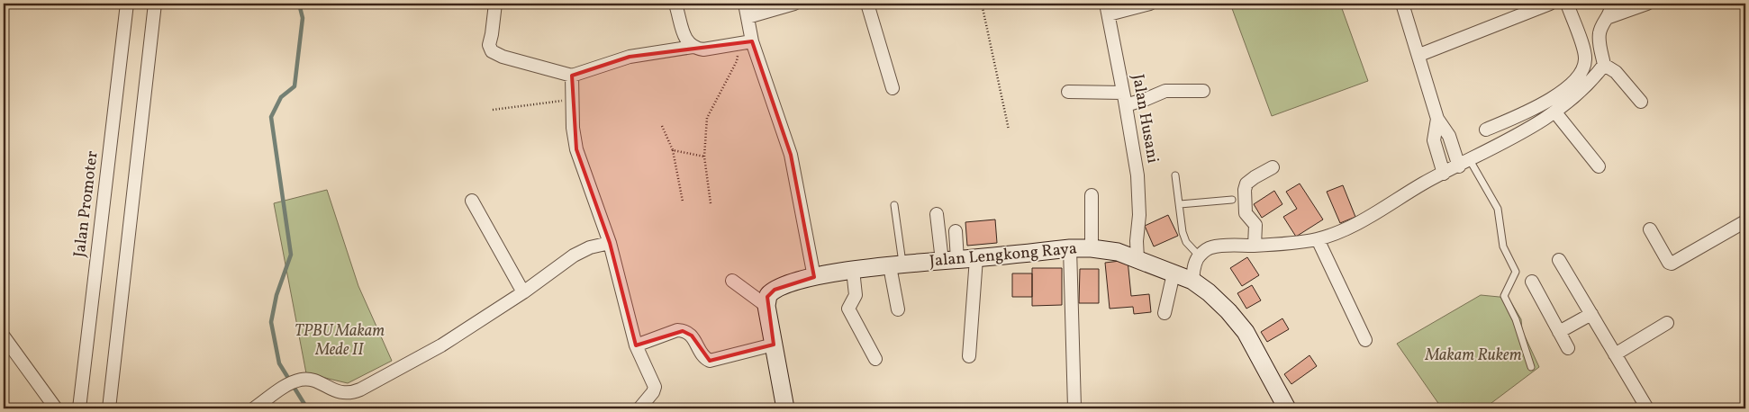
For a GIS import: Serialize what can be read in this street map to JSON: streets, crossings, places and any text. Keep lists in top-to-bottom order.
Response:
{
  "streets": {
    "street": ["Jalan Husani", "Jalan Promoter", "Jalan Lengkong Raya"]
  },
  "crossings": [
    ["Jalan Husani", "Jalan Lengkong Raya"]
  ],
  "parks": ["TPBU Makam Mede II", "Makam Rukem"]
}
